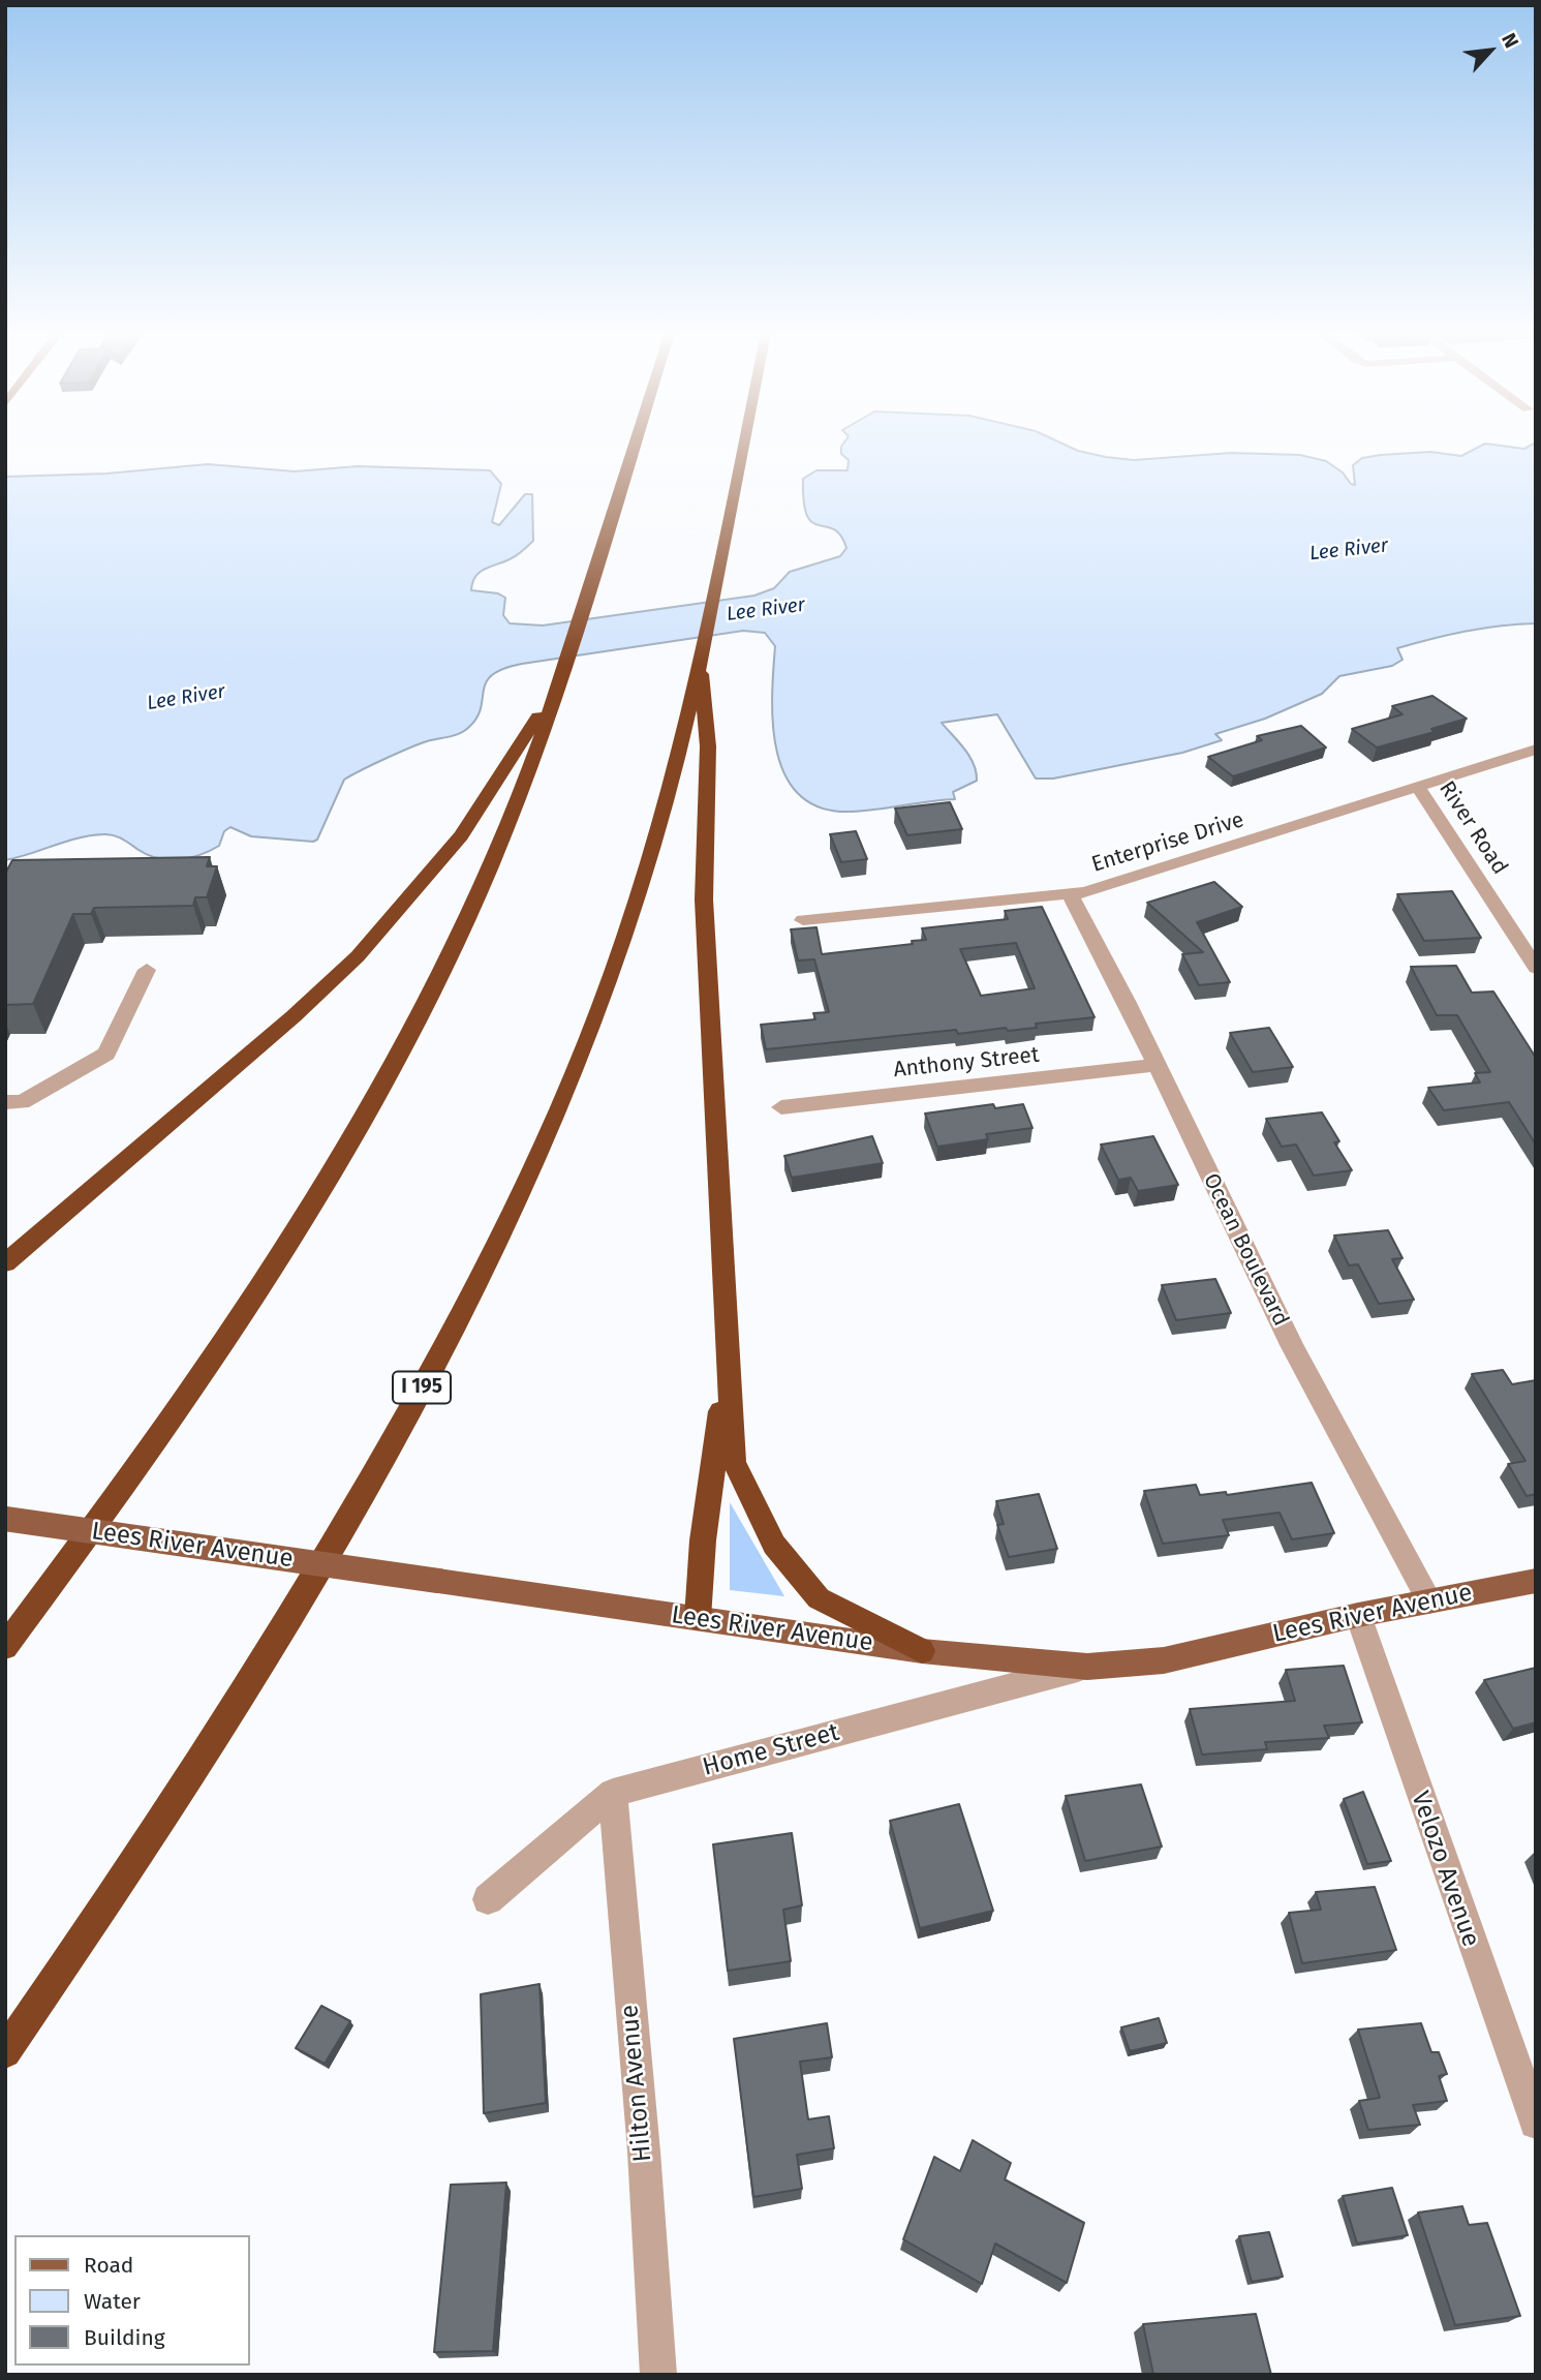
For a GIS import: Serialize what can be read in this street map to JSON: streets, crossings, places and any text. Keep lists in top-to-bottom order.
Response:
{
  "streets": {
    "highway": ["I 195"],
    "main road": ["Lees River Avenue"],
    "street": [
      "River Road",
      "Enterprise Drive",
      "Anthony Street",
      "Ocean Boulevard",
      "Home Street",
      "Velozo Avenue",
      "Hilton Avenue"
    ]
  },
  "crossings": [
    ["River Road", "Enterprise Drive"],
    ["Enterprise Drive", "Ocean Boulevard"],
    ["Anthony Street", "Ocean Boulevard"],
    ["Ocean Boulevard", "Lees River Avenue"],
    ["Lees River Avenue", "Home Street"],
    ["Lees River Avenue", "Velozo Avenue"],
    ["Home Street", "Hilton Avenue"]
  ],
  "water": ["Lee River"],
  "legend": ["Road", "Water", "Building"],
  "north": "top right"
}
